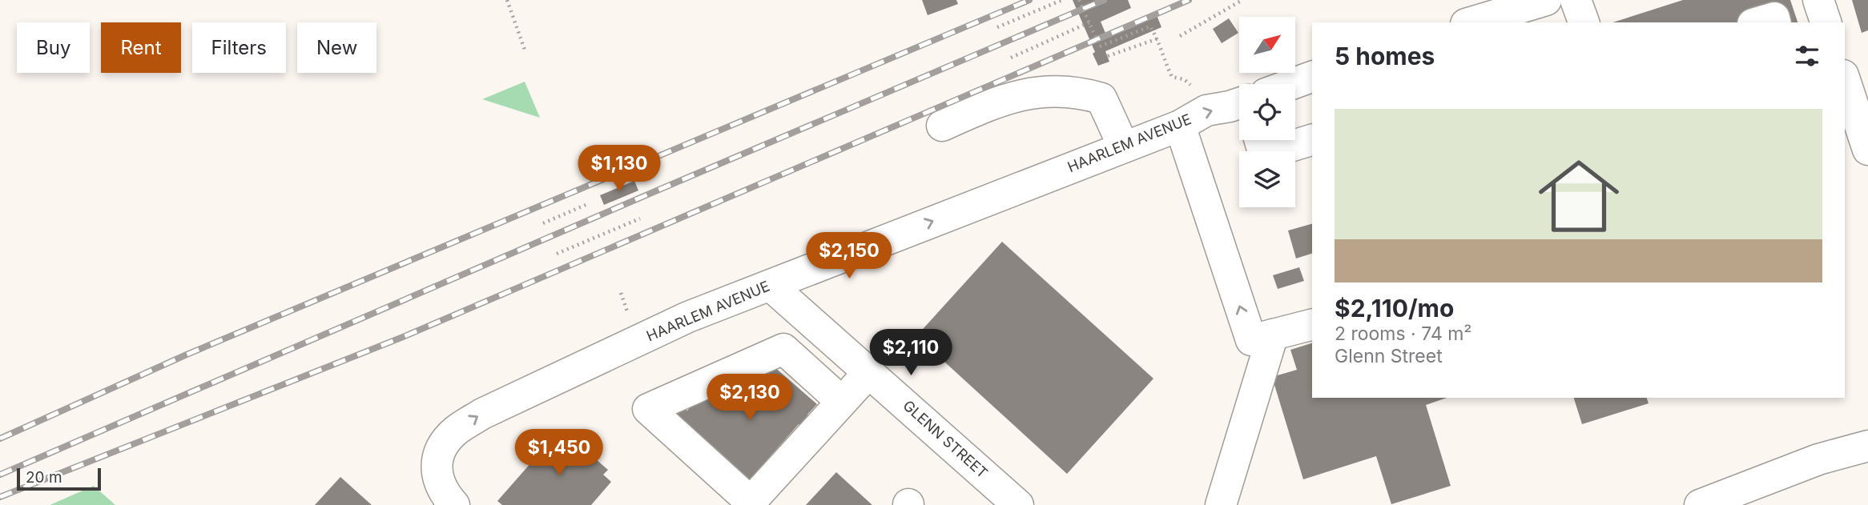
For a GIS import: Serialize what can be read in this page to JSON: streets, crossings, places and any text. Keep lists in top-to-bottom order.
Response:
{
  "streets": {
    "street": ["HAARLEM AVENUE", "GLENN STREET"]
  },
  "crossings": [
    ["HAARLEM AVENUE", "GLENN STREET"]
  ],
  "one_way": ["HAARLEM AVENUE"],
  "scale_bar": "20 m",
  "north": "top right",
  "page": {
    "chip": [
      "Buy",
      "Rent",
      "Filters",
      "New"
    ],
    "heading": "5 homes",
    "list": [
      {
        "name": "$2,110/mo",
        "note": "2 rooms · 74 m² · Glenn Street"
      }
    ],
    "price": [
      "$1,130",
      "$2,150",
      "$2,110",
      "$2,130",
      "$1,450"
    ],
    "scale": "20 m"
  }
}
